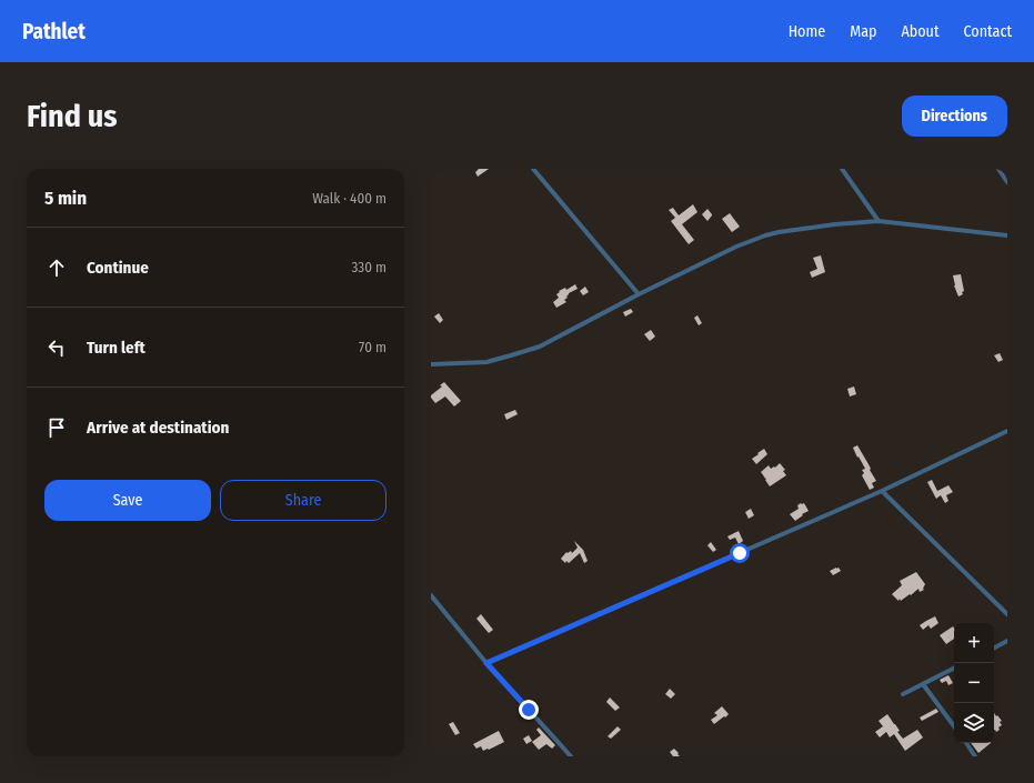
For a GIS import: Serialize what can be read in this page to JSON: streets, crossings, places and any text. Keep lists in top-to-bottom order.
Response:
{
  "page": {
    "header": "Pathlet",
    "nav": [
      "Home",
      "Map",
      "About",
      "Contact"
    ],
    "buttons": [
      "Directions",
      ["Save", "Share"]
    ],
    "title": "Find us",
    "heading": ["5 min", "Walk · 400 m"],
    "list": [
      ["Continue", "330 m"],
      ["Turn left", "70 m"],
      "Arrive at destination"
    ],
    "map_buttons": ["+", "−"]
  }
}
